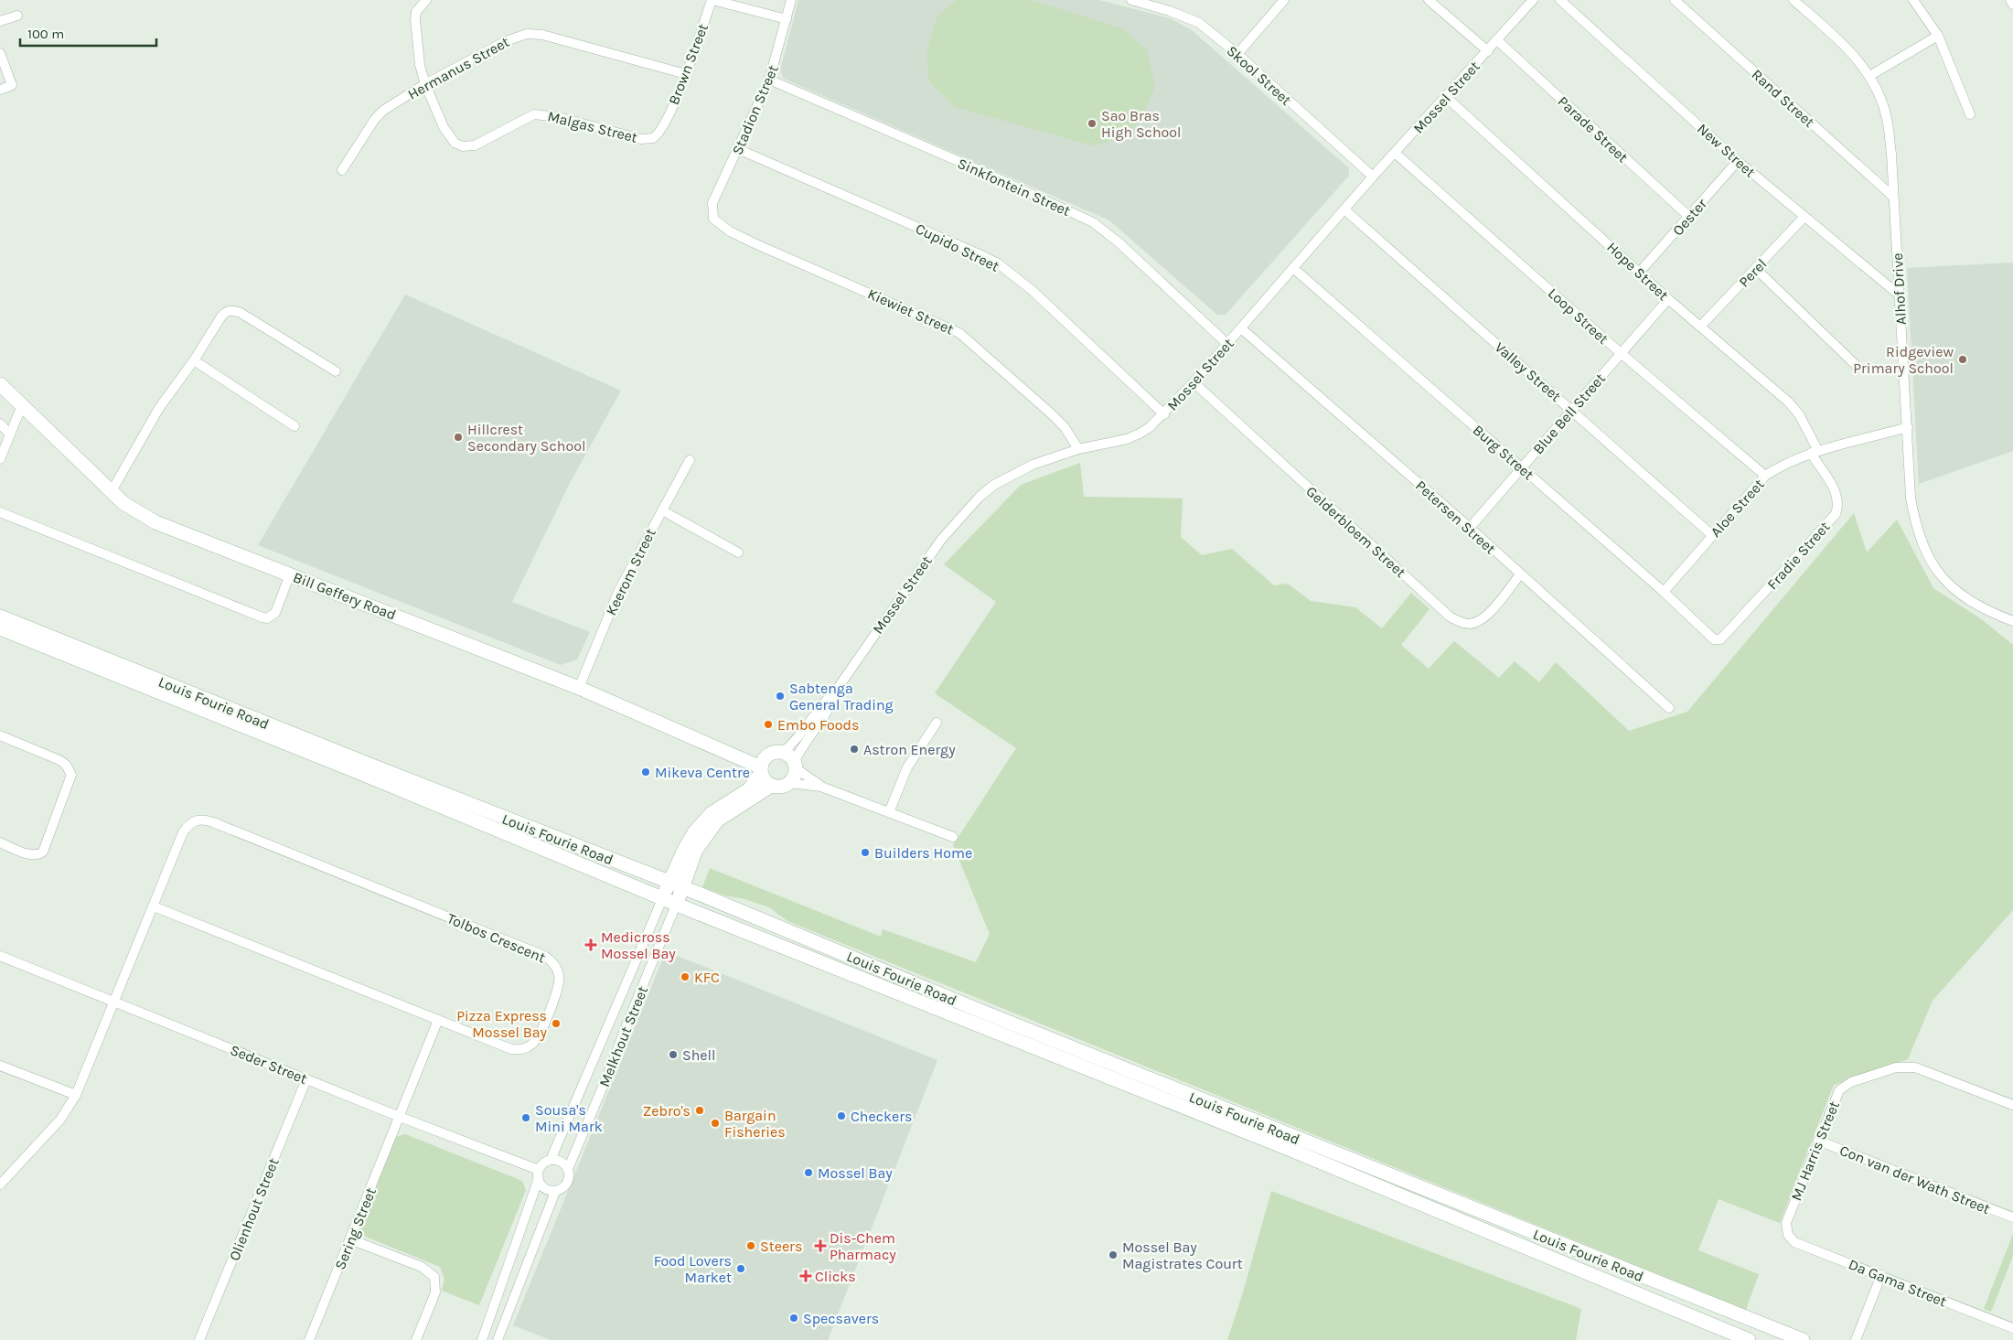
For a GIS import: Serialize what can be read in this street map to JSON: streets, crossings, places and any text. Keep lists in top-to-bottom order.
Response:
{
  "streets": {
    "main road": ["Bill Geffery Road", "Louis Fourie Road"],
    "street": [
      "Brown Street",
      "Hermanus Street",
      "Skool Street",
      "Mossel Street",
      "Rand Street",
      "Stadion Street",
      "Malgas Street",
      "Parade Street",
      "New Street",
      "Sinkfontein Street",
      "Oester",
      "Cupido Street",
      "Hope Street",
      "Perel",
      "Alhof Drive",
      "Kiewiet Street",
      "Loop Street",
      "Valley Street",
      "Blue Bell Street",
      "Burg Street",
      "Aloe Street",
      "Petersen Street",
      "Gelderbloem Street",
      "Fradie Street",
      "Keerom Street",
      "Tolbos Crescent",
      "Melkhout Street",
      "Seder Street",
      "MJ Harris Street",
      "Con van der Wath Street",
      "Olienhout Street",
      "Sering Street",
      "Da Gama Street"
    ]
  },
  "crossings": [
    ["Brown Street", "Hermanus Street"],
    ["Brown Street", "Malgas Street"],
    ["Hermanus Street", "Malgas Street"],
    ["Skool Street", "Mossel Street"],
    ["Mossel Street", "Parade Street"],
    ["Mossel Street", "Sinkfontein Street"],
    ["Mossel Street", "Cupido Street"],
    ["Mossel Street", "Hope Street"],
    ["Mossel Street", "Kiewiet Street"],
    ["Mossel Street", "Loop Street"],
    ["Mossel Street", "Valley Street"],
    ["Mossel Street", "Burg Street"],
    ["Mossel Street", "Petersen Street"],
    ["Mossel Street", "Gelderbloem Street"],
    ["Rand Street", "Alhof Drive"],
    ["Stadion Street", "Sinkfontein Street"],
    ["Stadion Street", "Cupido Street"],
    ["Stadion Street", "Kiewiet Street"],
    ["Parade Street", "Oester"],
    ["New Street", "Oester"],
    ["New Street", "Perel"],
    ["New Street", "Alhof Drive"],
    ["Oester", "Hope Street"],
    ["Hope Street", "Perel"],
    ["Hope Street", "Blue Bell Street"],
    ["Hope Street", "Aloe Street"],
    ["Hope Street", "Fradie Street"],
    ["Alhof Drive", "Aloe Street"],
    ["Loop Street", "Blue Bell Street"],
    ["Loop Street", "Aloe Street"],
    ["Valley Street", "Blue Bell Street"],
    ["Valley Street", "Aloe Street"],
    ["Blue Bell Street", "Burg Street"],
    ["Blue Bell Street", "Petersen Street"],
    ["Burg Street", "Aloe Street"],
    ["Burg Street", "Fradie Street"],
    ["Aloe Street", "Fradie Street"],
    ["Petersen Street", "Gelderbloem Street"],
    ["Keerom Street", "Bill Geffery Road"],
    ["Louis Fourie Road", "Melkhout Street"],
    ["Tolbos Crescent", "Seder Street"],
    ["Tolbos Crescent", "Sering Street"],
    ["Melkhout Street", "Seder Street"],
    ["Seder Street", "Olienhout Street"],
    ["Seder Street", "Sering Street"],
    ["MJ Harris Street", "Con van der Wath Street"],
    ["MJ Harris Street", "Da Gama Street"]
  ],
  "places": {
    "other": [
      "Sao Bras High School",
      "Ridgeview Primary School",
      "Hillcrest Secondary School",
      "Sabtenga General Trading",
      "Embo Foods",
      "Astron Energy",
      "Mikeva Centre",
      "Builders Home",
      "KFC",
      "Pizza Express Mossel Bay",
      "Shell",
      "Zebro's",
      "Checkers",
      "Sousa's Mini Mark",
      "Bargain Fisheries",
      "Mossel Bay",
      "Steers",
      "Mossel Bay Magistrates Court",
      "Food Lovers Market",
      "Specsavers"
    ],
    "health": ["Medicross Mossel Bay", "Dis-Chem Pharmacy", "Clicks"]
  },
  "scale_bar": "100 m"
}
